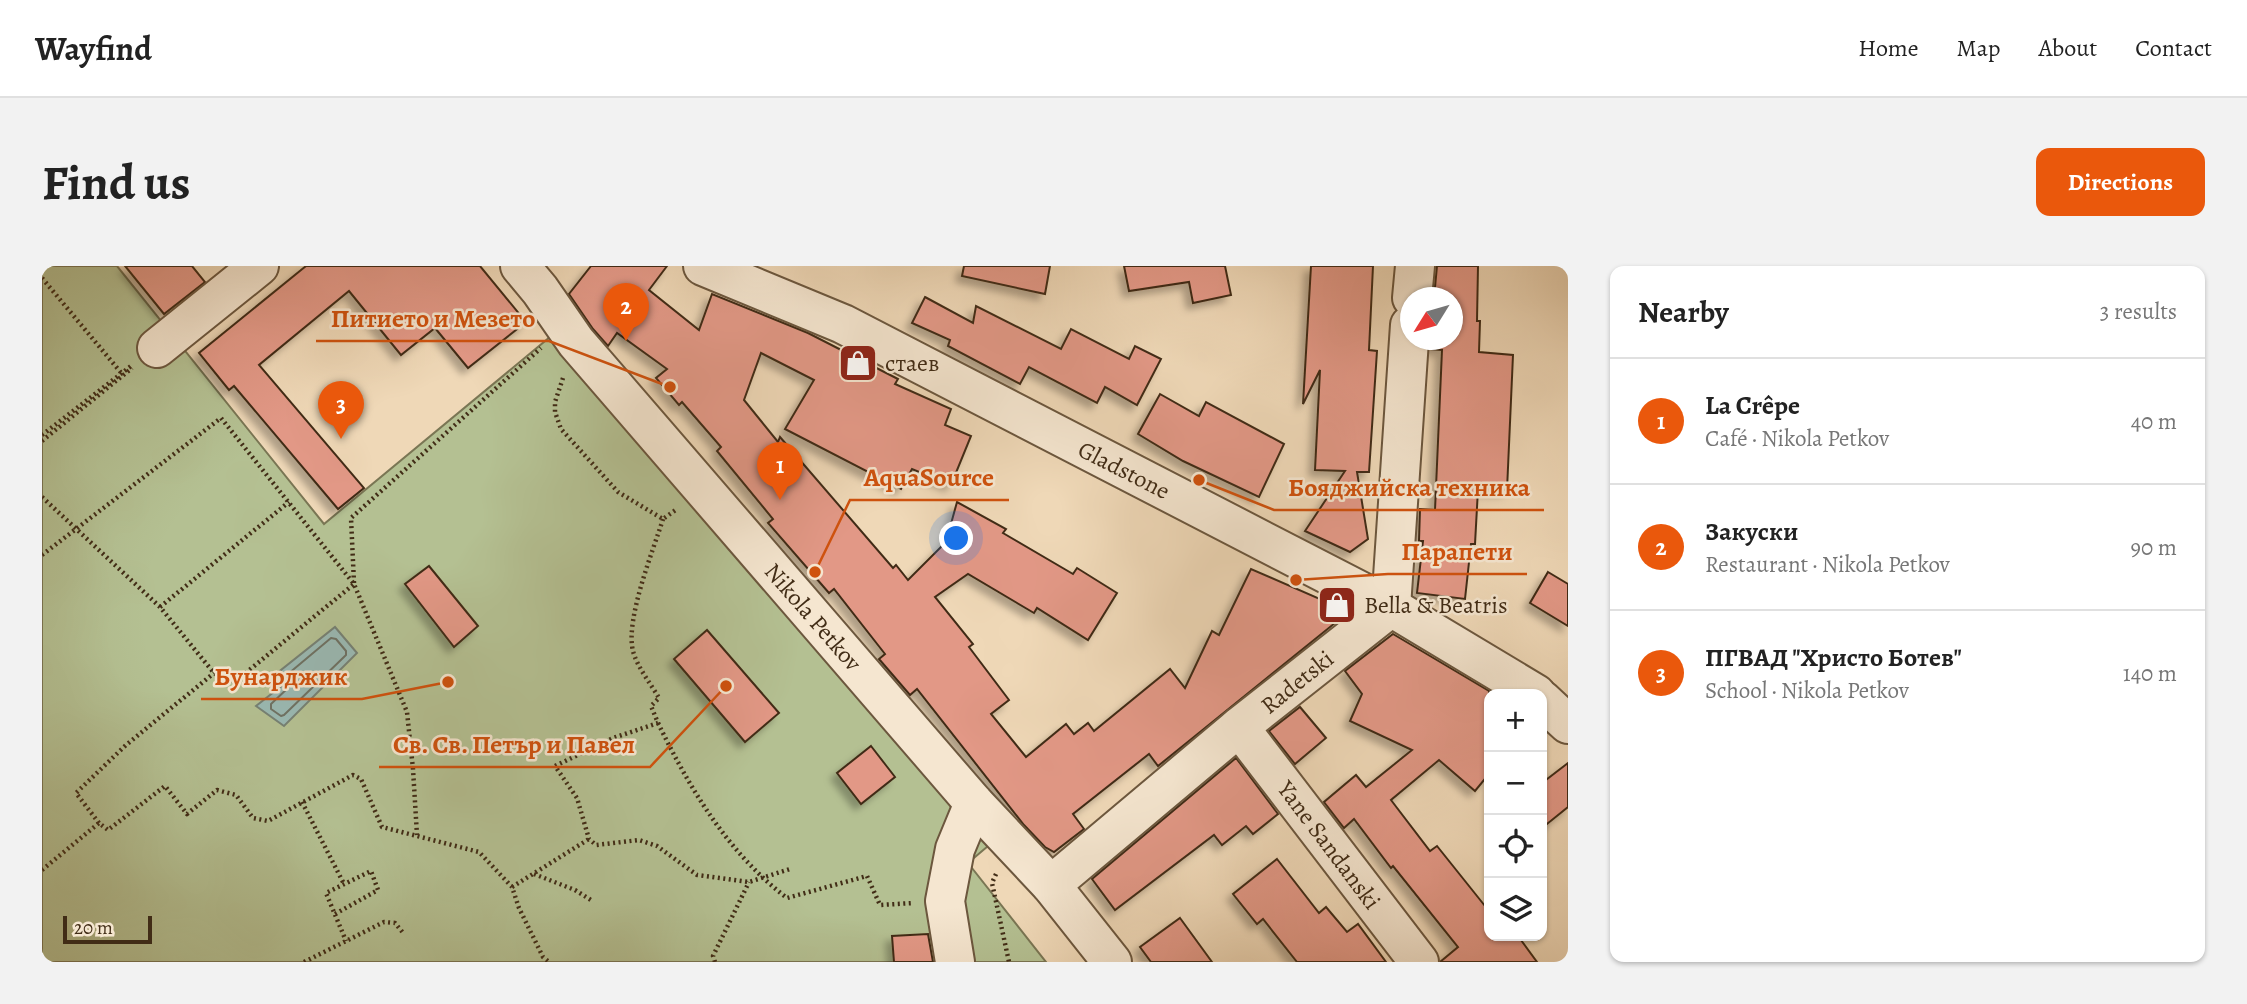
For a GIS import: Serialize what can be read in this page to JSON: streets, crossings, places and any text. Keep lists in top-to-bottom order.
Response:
{
  "streets": {
    "street": [
      "Gladstone",
      "Nikola Petkov",
      "Radetski",
      "Yane Sandanski"
    ]
  },
  "crossings": [
    ["Gladstone", "Radetski"],
    ["Nikola Petkov", "Radetski"],
    ["Radetski", "Yane Sandanski"]
  ],
  "places": {
    "shop": ["стаев", "Bella & Beatris"],
    "other": [
      "Питието и Мезето",
      "Бояджийска техника",
      "AquaSource",
      "Парапети",
      "Бунарджик",
      "Св. Св. Петър и Павел"
    ]
  },
  "scale_bar": "20 m",
  "north": "bottom left",
  "page": {
    "header": "Wayfind",
    "nav": [
      "Home",
      "Map",
      "About",
      "Contact"
    ],
    "buttons": "Directions",
    "title": "Find us",
    "heading": ["Nearby", "3 results"],
    "pins": ["2", "3", "1"],
    "list": [
      {
        "mark": "1",
        "name": "La Crêpe",
        "note": "Café · Nikola Petkov",
        "value": "40 m"
      },
      {
        "mark": "2",
        "name": "Закуски",
        "note": "Restaurant · Nikola Petkov",
        "value": "90 m"
      },
      {
        "mark": "3",
        "name": "ПГВАД \"Христо Ботев\"",
        "note": "School · Nikola Petkov",
        "value": "140 m"
      }
    ],
    "map_buttons": ["+", "−"],
    "scale": "20 m"
  }
}
